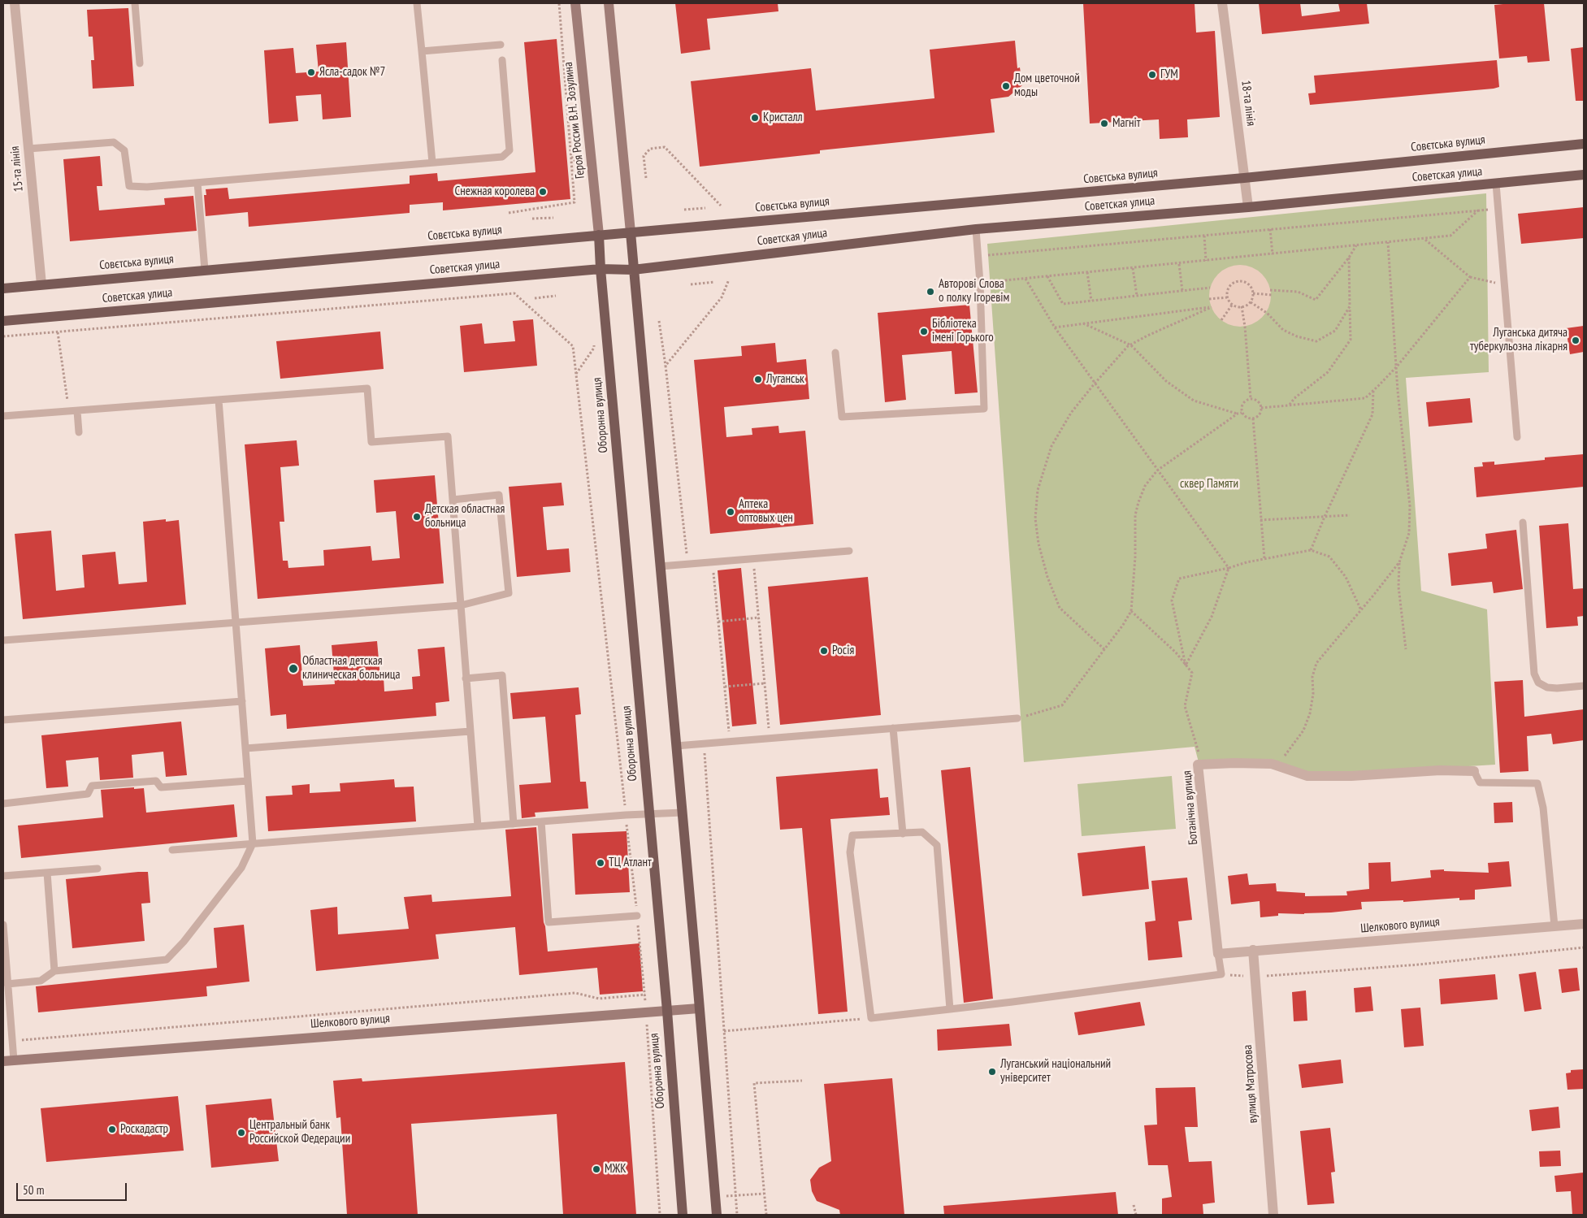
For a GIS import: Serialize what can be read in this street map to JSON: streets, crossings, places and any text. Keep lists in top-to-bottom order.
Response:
{
  "streets": {
    "main road": ["Совєтська вулиця", "Советская улица", "Оборонна вулиця"],
    "street": [
      "18-та лінія",
      "Героя России В.Н. Зозулина",
      "15-та лінія",
      "Ботанічна вулиця",
      "Шелкового вулиця",
      "вулиця Матросова"
    ]
  },
  "crossings": [
    ["18-та лінія", "Совєтська вулиця"],
    ["18-та лінія", "Советская улица"],
    ["Героя России В.Н. Зозулина", "Совєтська вулиця"],
    ["Героя России В.Н. Зозулина", "Оборонна вулиця"],
    ["Совєтська вулиця", "15-та лінія"],
    ["Совєтська вулиця", "Оборонна вулиця"],
    ["Советская улица", "Оборонна вулиця"],
    ["Оборонна вулиця", "Шелкового вулиця"],
    ["Ботанічна вулиця", "Шелкового вулиця"],
    ["Шелкового вулиця", "вулиця Матросова"]
  ],
  "parks": ["сквер Памяти"],
  "places": [
    "Ясла-садок №7",
    "ГУМ",
    "Дом цветочной моды",
    "Кристалл",
    "Магніт",
    "Снежная королева",
    "Авторові Слова о полку Ігоревім",
    "Бібліотека імені Горького",
    "Луганська дитяча туберкульозна лікарня",
    "Луганськ",
    "Аптека оптовых цен",
    "Детская областная больница",
    "Росія",
    "Областная детская клиническая больница",
    "ТЦ Атлант",
    "Луганський національний університет",
    "Роскадастр",
    "Центральный банк Российской Федерации",
    "МЖК"
  ],
  "scale_bar": "50 m"
}
